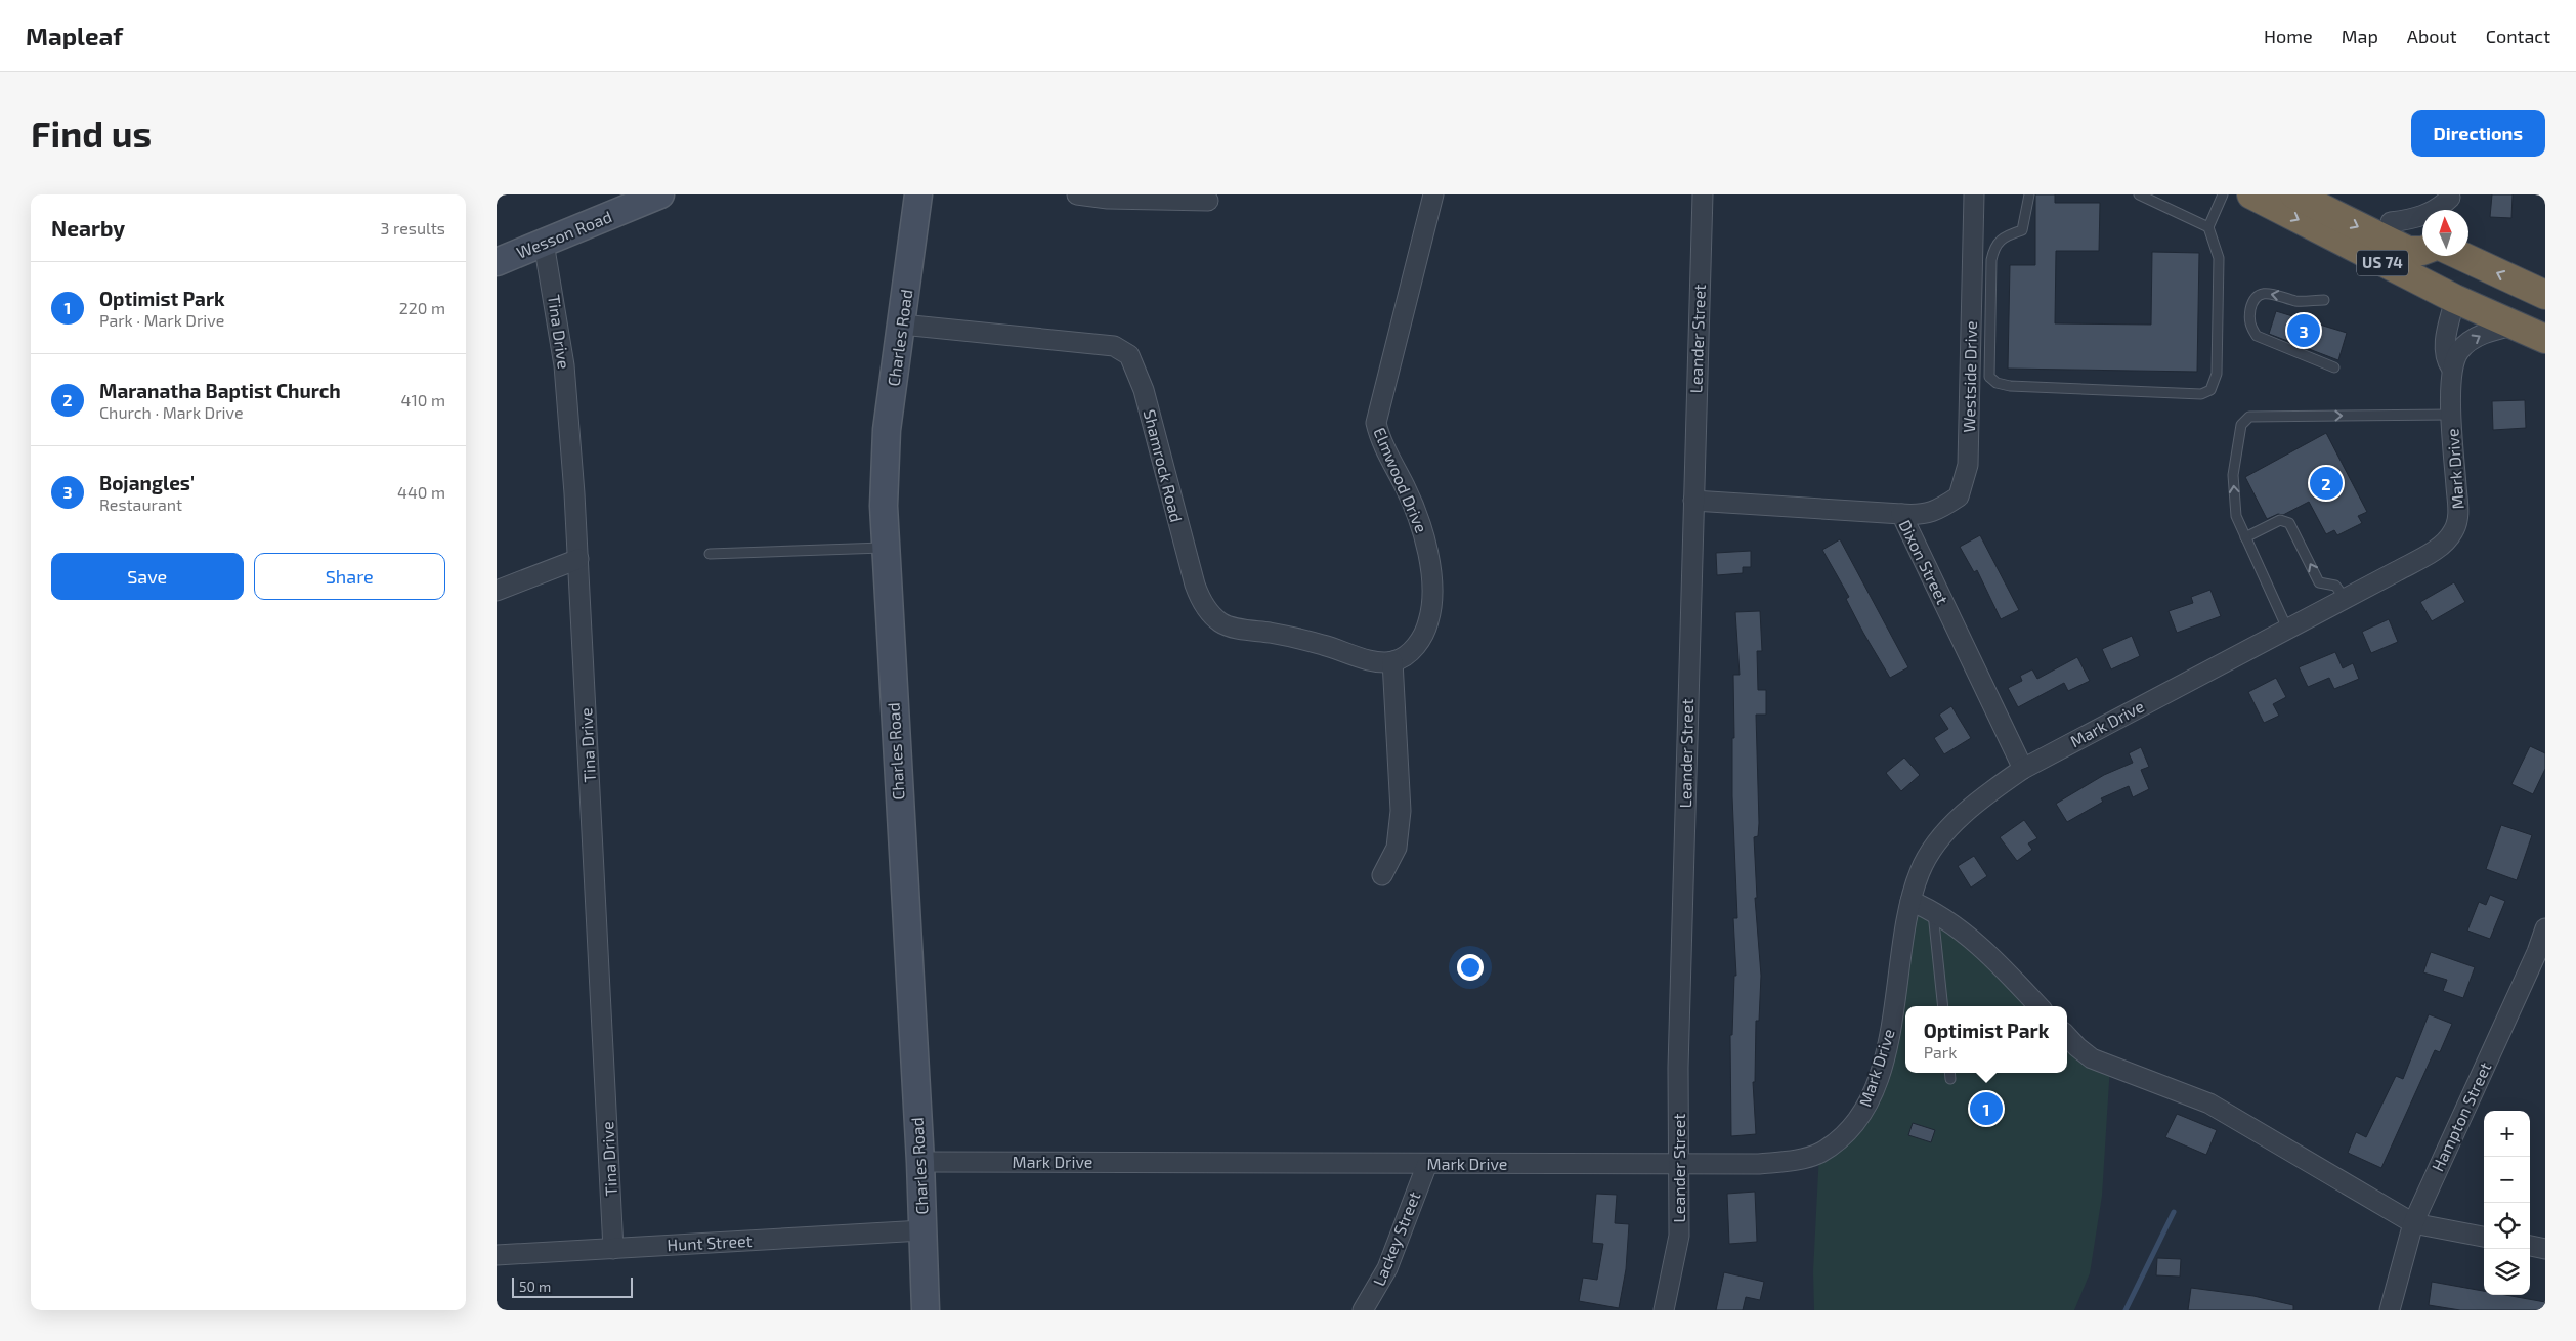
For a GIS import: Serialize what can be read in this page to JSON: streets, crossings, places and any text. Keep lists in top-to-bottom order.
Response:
{
  "streets": {
    "highway": ["US 74"],
    "street": [
      "Wesson Road",
      "Tina Drive",
      "Charles Road",
      "Leander Street",
      "Westside Drive",
      "Shamrock Road",
      "Mark Drive",
      "Elmwood Drive",
      "Dixon Street",
      "Hampton Street",
      "Lackey Street",
      "Hunt Street"
    ]
  },
  "crossings": [
    ["Wesson Road", "Tina Drive"],
    ["US 74", "Mark Drive"],
    ["Tina Drive", "Hunt Street"],
    ["Charles Road", "Shamrock Road"],
    ["Charles Road", "Mark Drive"],
    ["Charles Road", "Hunt Street"],
    ["Leander Street", "Mark Drive"],
    ["Leander Street", "Dixon Street"],
    ["Westside Drive", "Dixon Street"],
    ["Shamrock Road", "Elmwood Drive"],
    ["Mark Drive", "Dixon Street"],
    ["Mark Drive", "Lackey Street"]
  ],
  "scale_bar": "50 m",
  "north": "top",
  "page": {
    "header": "Mapleaf",
    "nav": [
      "Home",
      "Map",
      "About",
      "Contact"
    ],
    "buttons": [
      "Directions",
      ["Save", "Share"]
    ],
    "title": "Find us",
    "heading": ["Nearby", "3 results"],
    "list": [
      {
        "mark": "1",
        "name": "Optimist Park",
        "note": "Park · Mark Drive",
        "value": "220 m"
      },
      {
        "mark": "2",
        "name": "Maranatha Baptist Church",
        "note": "Church · Mark Drive",
        "value": "410 m"
      },
      {
        "mark": "3",
        "name": "Bojangles'",
        "note": "Restaurant",
        "value": "440 m"
      }
    ],
    "pins": ["3", "2", "1"],
    "popup": ["Optimist Park", "Park"],
    "map_buttons": ["+", "−"],
    "scale": "50 m"
  }
}
